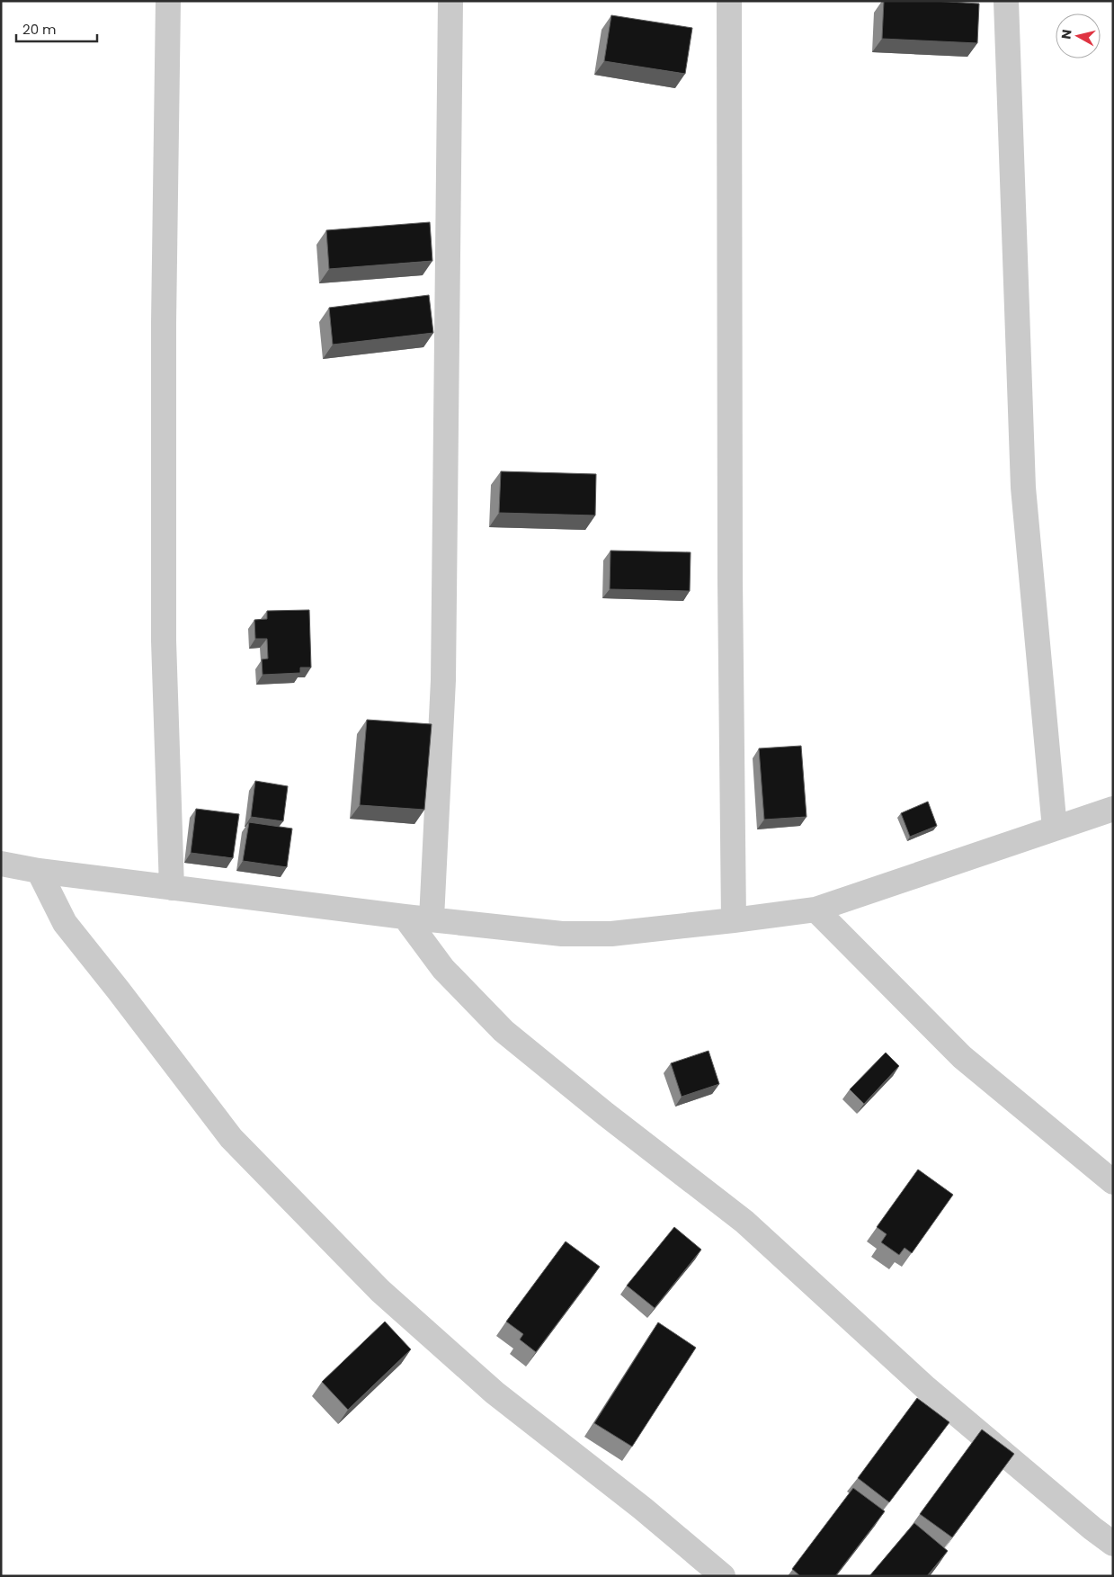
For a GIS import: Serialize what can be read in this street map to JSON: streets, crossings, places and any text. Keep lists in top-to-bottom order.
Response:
{
  "scale_bar": "20 m",
  "north": "left"
}
